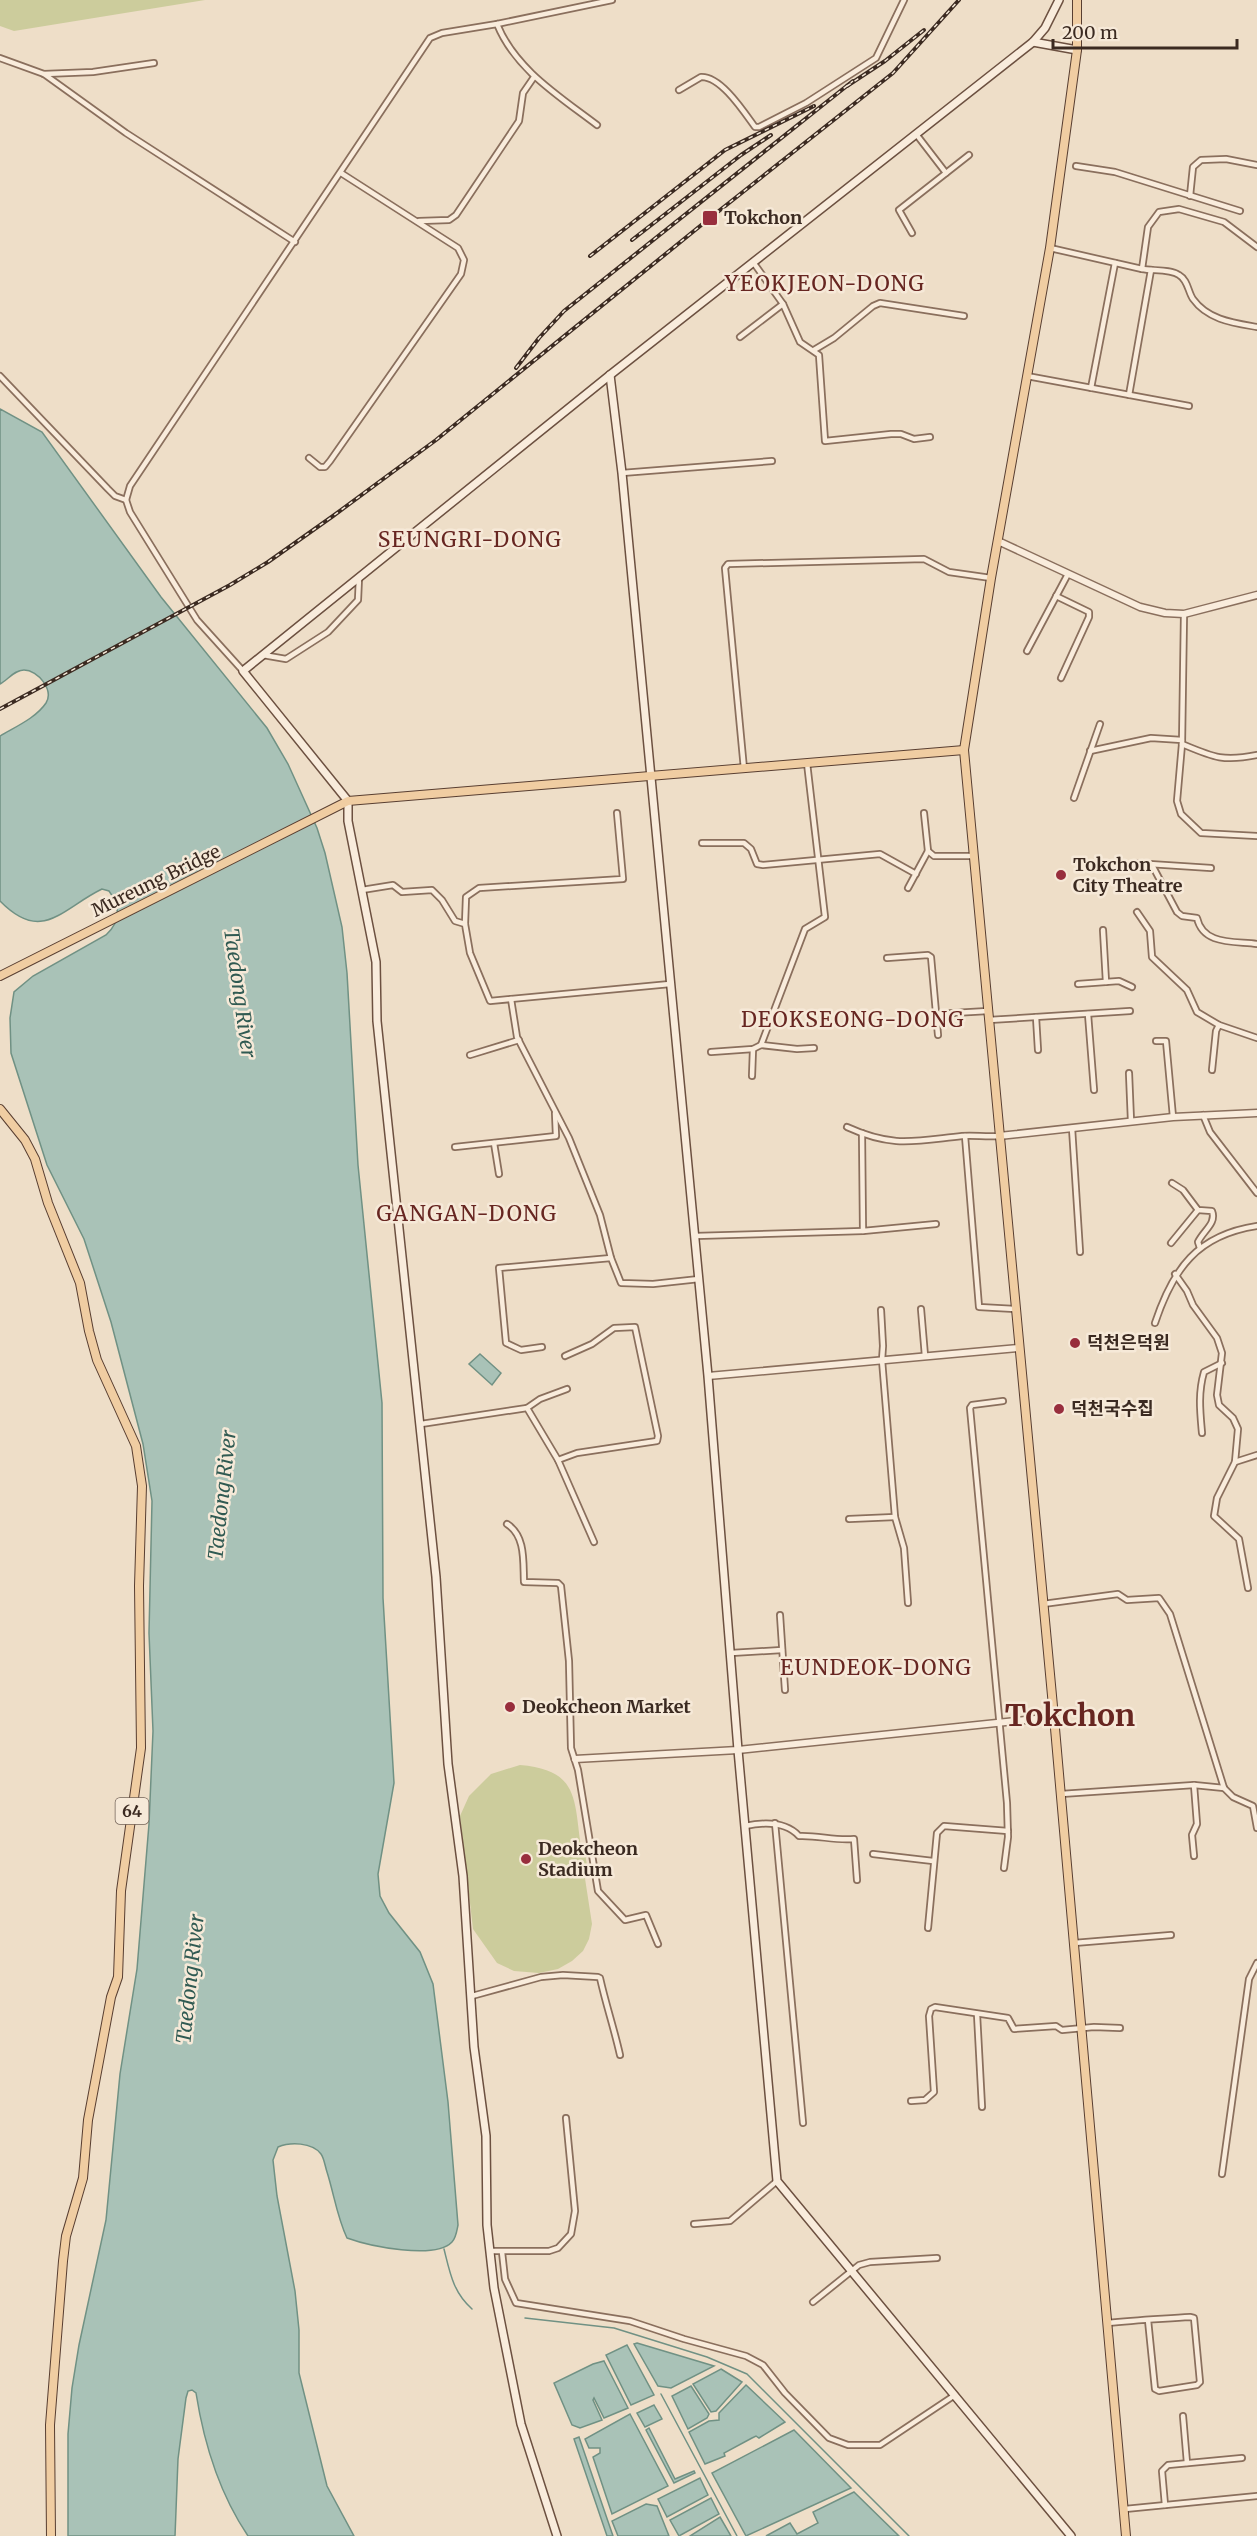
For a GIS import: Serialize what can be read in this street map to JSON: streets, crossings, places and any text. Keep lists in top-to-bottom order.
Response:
{
  "streets": {
    "main road": ["Mureung Bridge", "64"]
  },
  "districts": [
    "YEOKJEON-DONG",
    "SEUNGRI-DONG",
    "DEOKSEONG-DONG",
    "GANGAN-DONG",
    "EUNDEOK-DONG",
    "Tokchon"
  ],
  "water": ["Taedong River"],
  "places": {
    "transit": ["Tokchon"],
    "other": [
      "Tokchon City Theatre",
      "덕천은덕원",
      "덕천국수집",
      "Deokcheon Market",
      "Deokcheon Stadium"
    ]
  },
  "scale_bar": "200 m"
}
